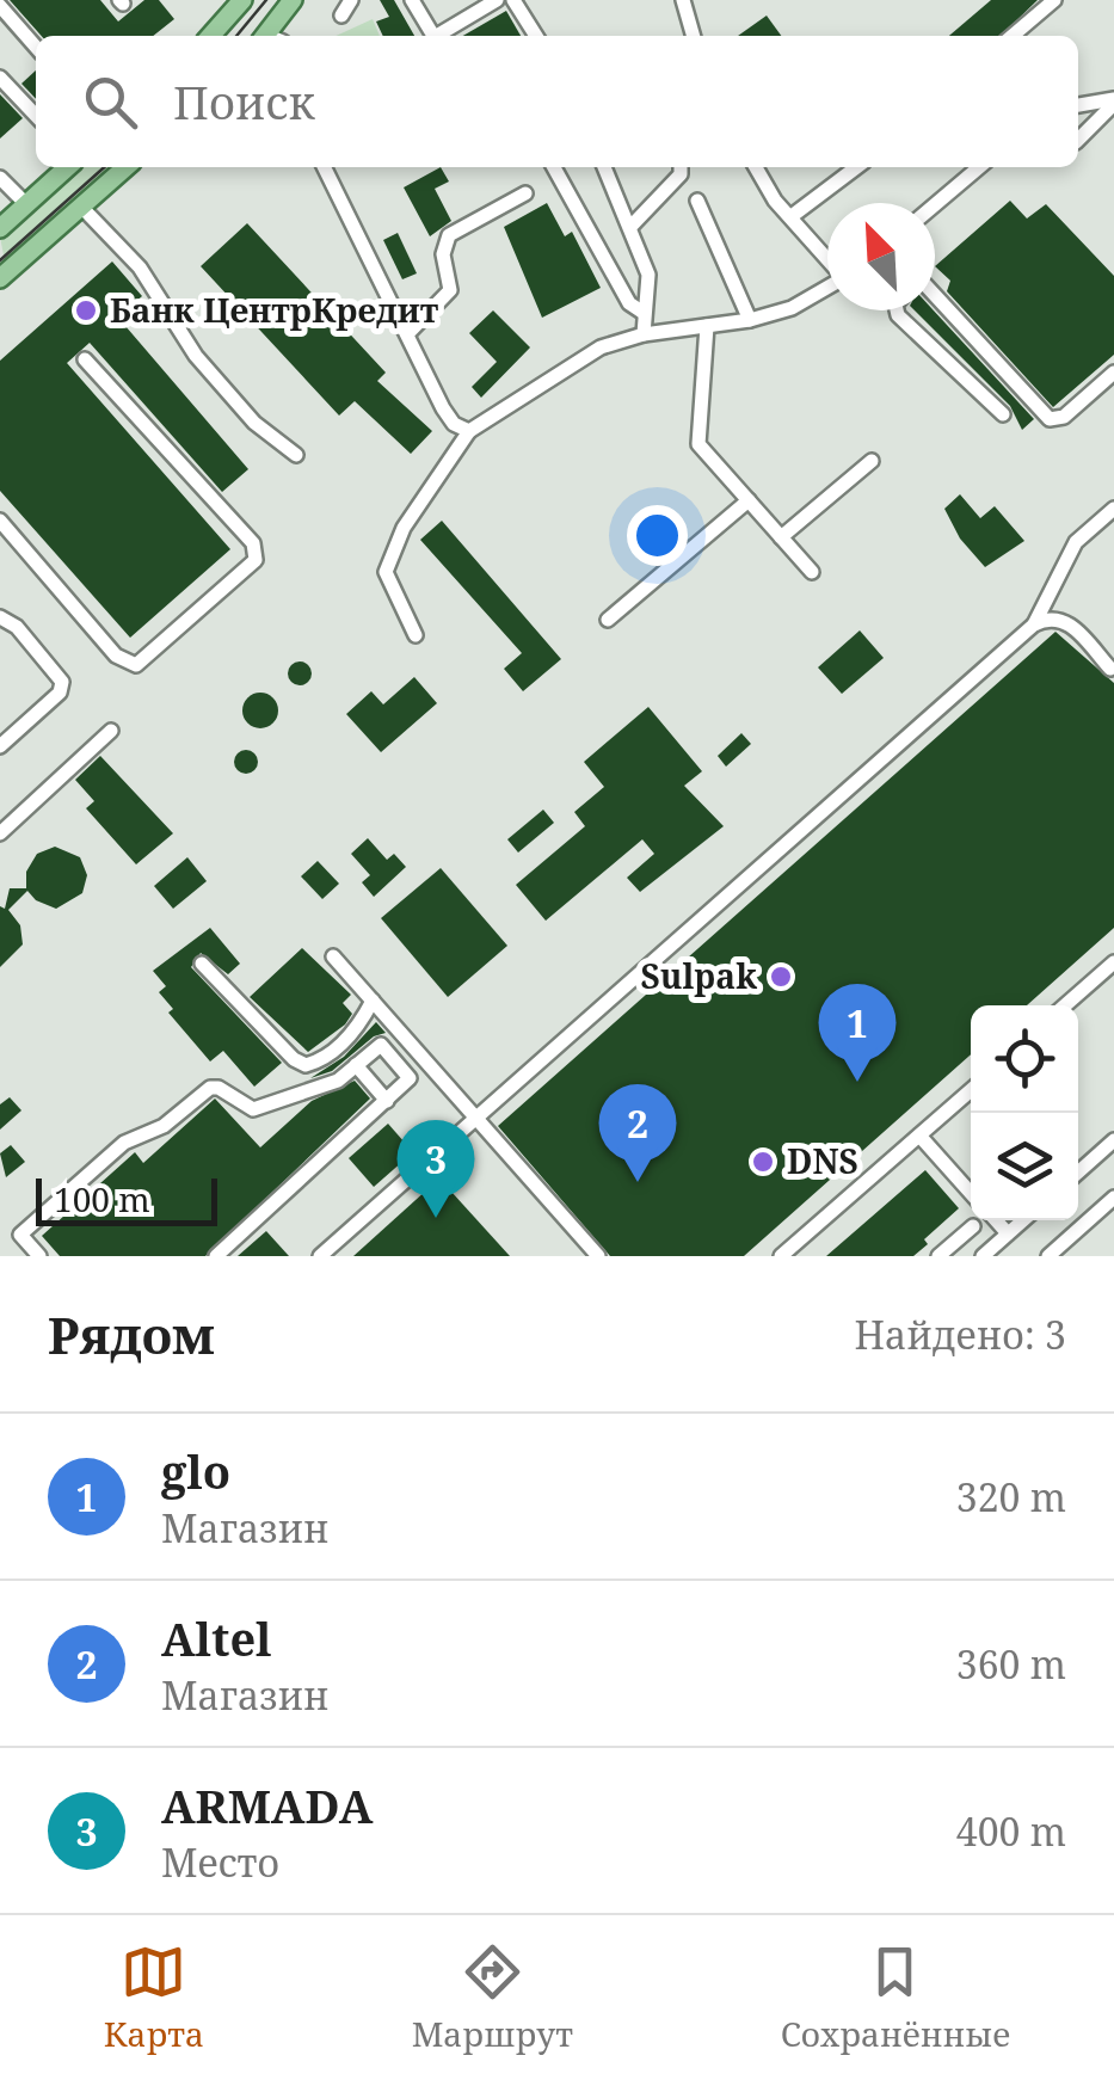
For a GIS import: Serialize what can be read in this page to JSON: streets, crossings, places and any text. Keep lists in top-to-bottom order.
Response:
{
  "places": ["Банк ЦентрКредит", "Sulpak", "DNS"],
  "scale_bar": "100 m",
  "north": "top left",
  "page": {
    "search": "Поиск",
    "pins": ["1", "2", "3"],
    "scale": "100 m",
    "heading": ["Рядом", "Найдено: 3"],
    "list": [
      {
        "mark": "1",
        "name": "glo",
        "note": "Магазин",
        "value": "320 m"
      },
      {
        "mark": "2",
        "name": "Altel",
        "note": "Магазин",
        "value": "360 m"
      },
      {
        "mark": "3",
        "name": "ARMADA",
        "note": "Место",
        "value": "400 m"
      }
    ],
    "nav": ["Карта", "Маршрут", "Сохранённые"]
  }
}
